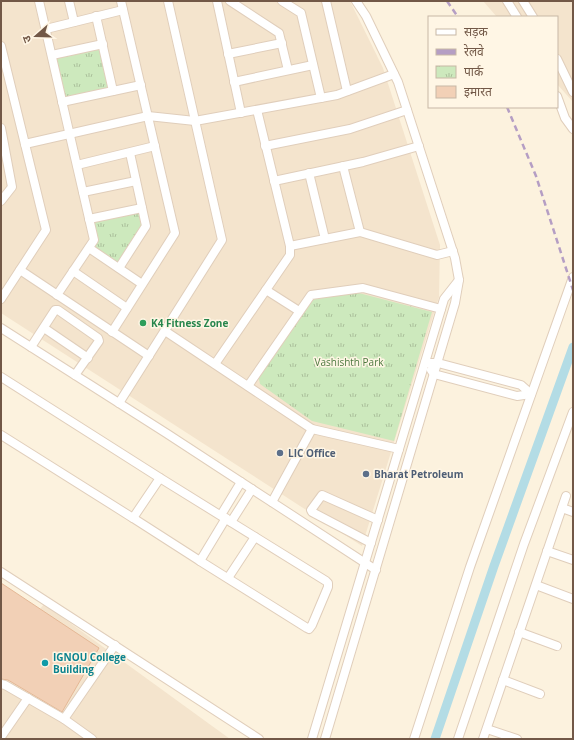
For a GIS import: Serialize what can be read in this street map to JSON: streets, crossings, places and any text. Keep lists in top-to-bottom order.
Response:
{
  "parks": ["Vashishth Park"],
  "places": [
    "K4 Fitness Zone",
    "LIC Office",
    "Bharat Petroleum",
    "IGNOU College Building"
  ],
  "legend": [
    "सड़क",
    "रेलवे",
    "पार्क",
    "इमारत"
  ],
  "north": "left"
}
